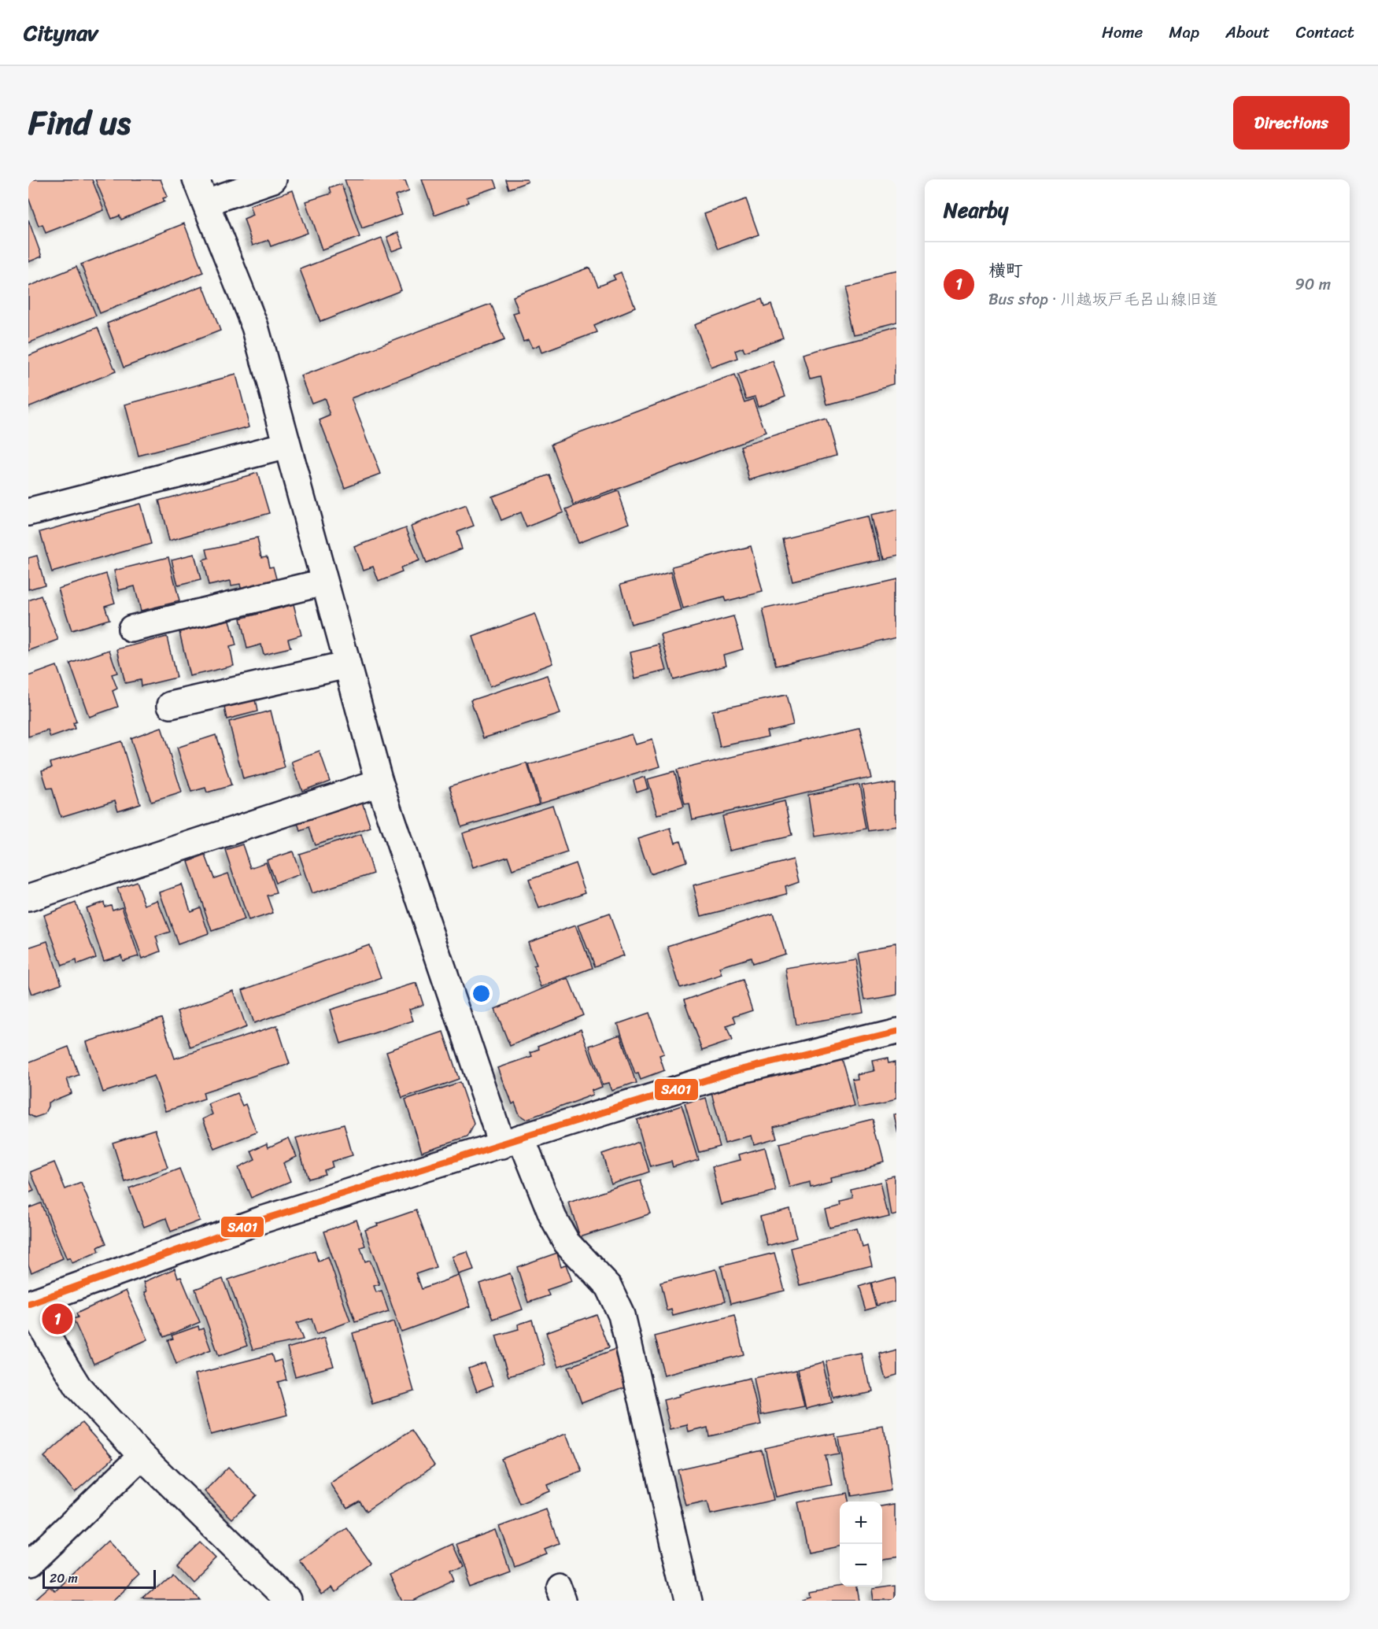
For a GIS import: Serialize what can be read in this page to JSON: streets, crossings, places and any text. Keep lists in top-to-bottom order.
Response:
{
  "lines": ["transit line SA01"],
  "scale_bar": "20 m",
  "page": {
    "header": "Citynav",
    "nav": [
      "Home",
      "Map",
      "About",
      "Contact"
    ],
    "title": "Find us",
    "buttons": "Directions",
    "heading": "Nearby",
    "list": [
      {
        "mark": "1",
        "name": "横町",
        "note": "Bus stop · 川越坂戸毛呂山線旧道",
        "value": "90 m"
      }
    ],
    "pins": "1",
    "map_buttons": ["+", "−"],
    "scale": "20 m"
  }
}
